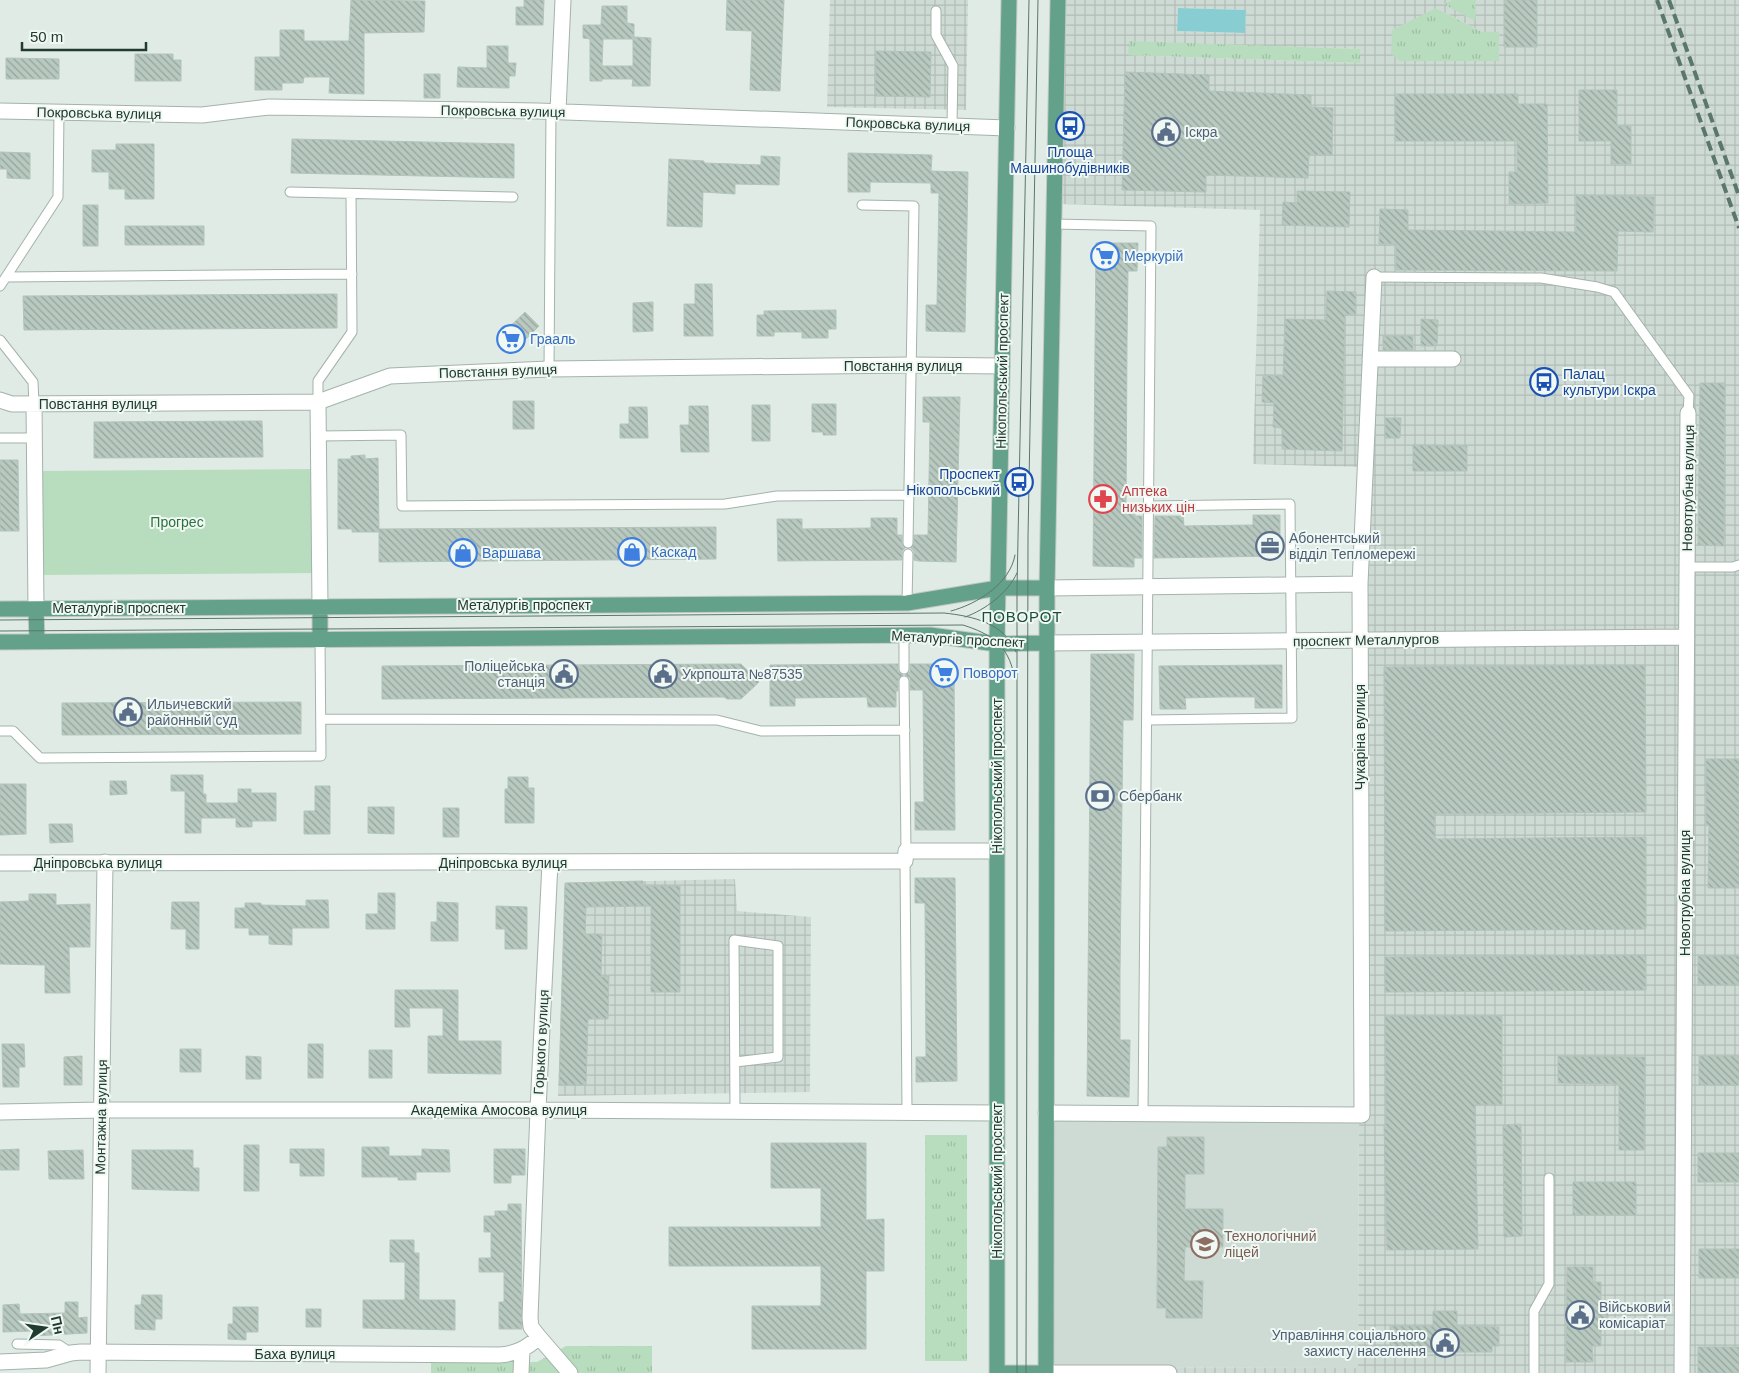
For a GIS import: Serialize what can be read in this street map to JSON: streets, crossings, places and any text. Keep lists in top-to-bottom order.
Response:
{
  "streets": {
    "main road": ["Нікопольський проспект", "Металургів проспект"],
    "street": [
      "Покровська вулиця",
      "Повстання вулиця",
      "Новотрубна вулиця",
      "проспект Металлургов",
      "Чукаріна вулиця",
      "Дніпровська вулиця",
      "Горького вулиця",
      "Академіка Амосова вулиця",
      "Монтажна вулиця",
      "Баха вулиця"
    ]
  },
  "crossings": [
    ["Покровська вулиця", "Нікопольський проспект"],
    ["Повстання вулиця", "Нікопольський проспект"],
    ["Нікопольський проспект", "Металургів проспект"],
    ["Нікопольський проспект", "Дніпровська вулиця"],
    ["Нікопольський проспект", "Академіка Амосова вулиця"],
    ["Новотрубна вулиця", "проспект Металлургов"],
    ["Металургів проспект", "проспект Металлургов"],
    ["проспект Металлургов", "Чукаріна вулиця"],
    ["Дніпровська вулиця", "Горького вулиця"],
    ["Дніпровська вулиця", "Монтажна вулиця"],
    ["Горького вулиця", "Академіка Амосова вулиця"],
    ["Горького вулиця", "Баха вулиця"],
    ["Академіка Амосова вулиця", "Монтажна вулиця"],
    ["Монтажна вулиця", "Баха вулиця"]
  ],
  "districts": ["ПОВОРОТ"],
  "parks": ["Прогрес"],
  "places": {
    "bus stop": ["Площа Машинобудівників", "Палац культури Іскра", "Проспект Нікопольський"],
    "public building": [
      "Іскра",
      "Поліцейська станція",
      "Укрпошта №87535",
      "Ильичевский районный суд",
      "Військовий комісаріат",
      "Управління соціального захисту населення"
    ],
    "supermarket": ["Меркурій", "Грааль", "Поворот"],
    "pharmacy": ["Аптека низьких цін"],
    "office": ["Абонентський відділ Тепломережі"],
    "shop": ["Каскад", "Варшава"],
    "bank": ["Сбербанк"],
    "school or university": ["Технологічний ліцей"]
  },
  "scale_bar": "50 m",
  "north": "right"
}
